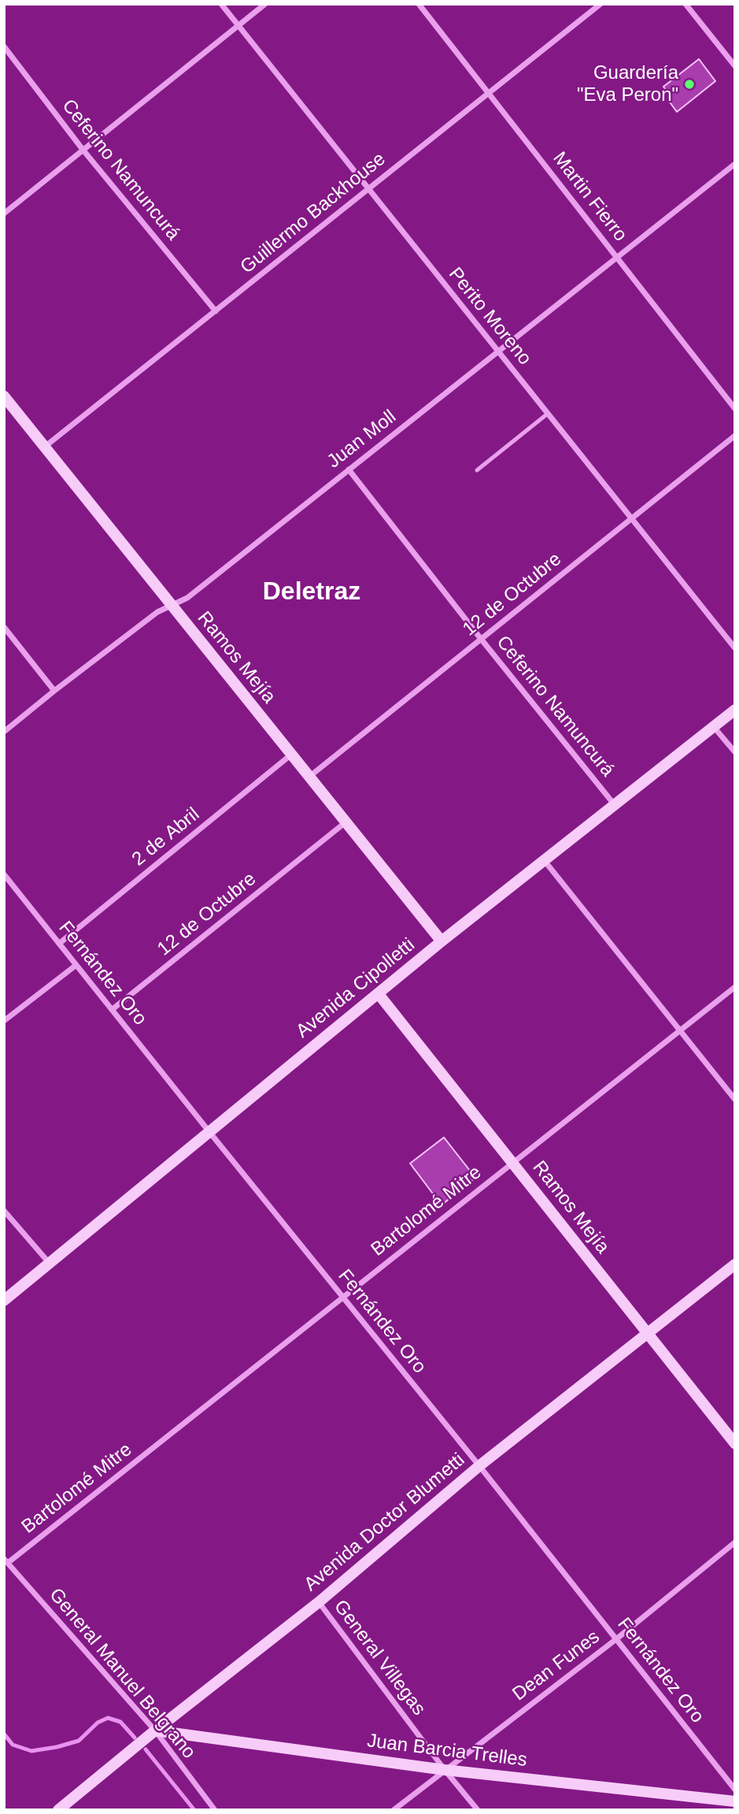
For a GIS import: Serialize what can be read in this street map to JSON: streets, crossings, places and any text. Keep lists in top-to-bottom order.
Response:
{
  "streets": {
    "street": [
      "Ceferino Namuncurá",
      "Martin Fierro",
      "Guillermo Backhouse",
      "Perito Moreno",
      "Juan Moll",
      "12 de Octubre",
      "Ramos Mejía",
      "2 de Abril",
      "Fernández Oro",
      "Avenida Cipolletti",
      "Bartolomé Mitre",
      "Avenida Doctor Blumetti",
      "General Villegas",
      "Dean Funes",
      "General Manuel Belgrano",
      "Juan Barcia Trelles"
    ]
  },
  "crossings": [
    ["Ceferino Namuncurá", "Guillermo Backhouse"],
    ["Ceferino Namuncurá", "Juan Moll"],
    ["Ceferino Namuncurá", "12 de Octubre"],
    ["Ceferino Namuncurá", "Avenida Cipolletti"],
    ["Martin Fierro", "Guillermo Backhouse"],
    ["Martin Fierro", "Juan Moll"],
    ["Guillermo Backhouse", "Perito Moreno"],
    ["Guillermo Backhouse", "Ramos Mejía"],
    ["Perito Moreno", "Juan Moll"],
    ["Perito Moreno", "12 de Octubre"],
    ["Juan Moll", "Ramos Mejía"],
    ["12 de Octubre", "Ramos Mejía"],
    ["12 de Octubre", "Fernández Oro"],
    ["Ramos Mejía", "2 de Abril"],
    ["Ramos Mejía", "Avenida Cipolletti"],
    ["Ramos Mejía", "Bartolomé Mitre"],
    ["Ramos Mejía", "Avenida Doctor Blumetti"],
    ["2 de Abril", "Fernández Oro"],
    ["Fernández Oro", "Avenida Cipolletti"],
    ["Fernández Oro", "Bartolomé Mitre"],
    ["Fernández Oro", "Avenida Doctor Blumetti"],
    ["Fernández Oro", "Dean Funes"],
    ["Bartolomé Mitre", "General Manuel Belgrano"],
    ["Avenida Doctor Blumetti", "General Villegas"],
    ["Avenida Doctor Blumetti", "General Manuel Belgrano"],
    ["Avenida Doctor Blumetti", "Juan Barcia Trelles"],
    ["General Villegas", "Dean Funes"],
    ["General Villegas", "Juan Barcia Trelles"],
    ["Dean Funes", "Juan Barcia Trelles"],
    ["General Manuel Belgrano", "Juan Barcia Trelles"]
  ],
  "districts": ["Deletraz"],
  "places": ["Guardería \"Eva Peron\""]
}
